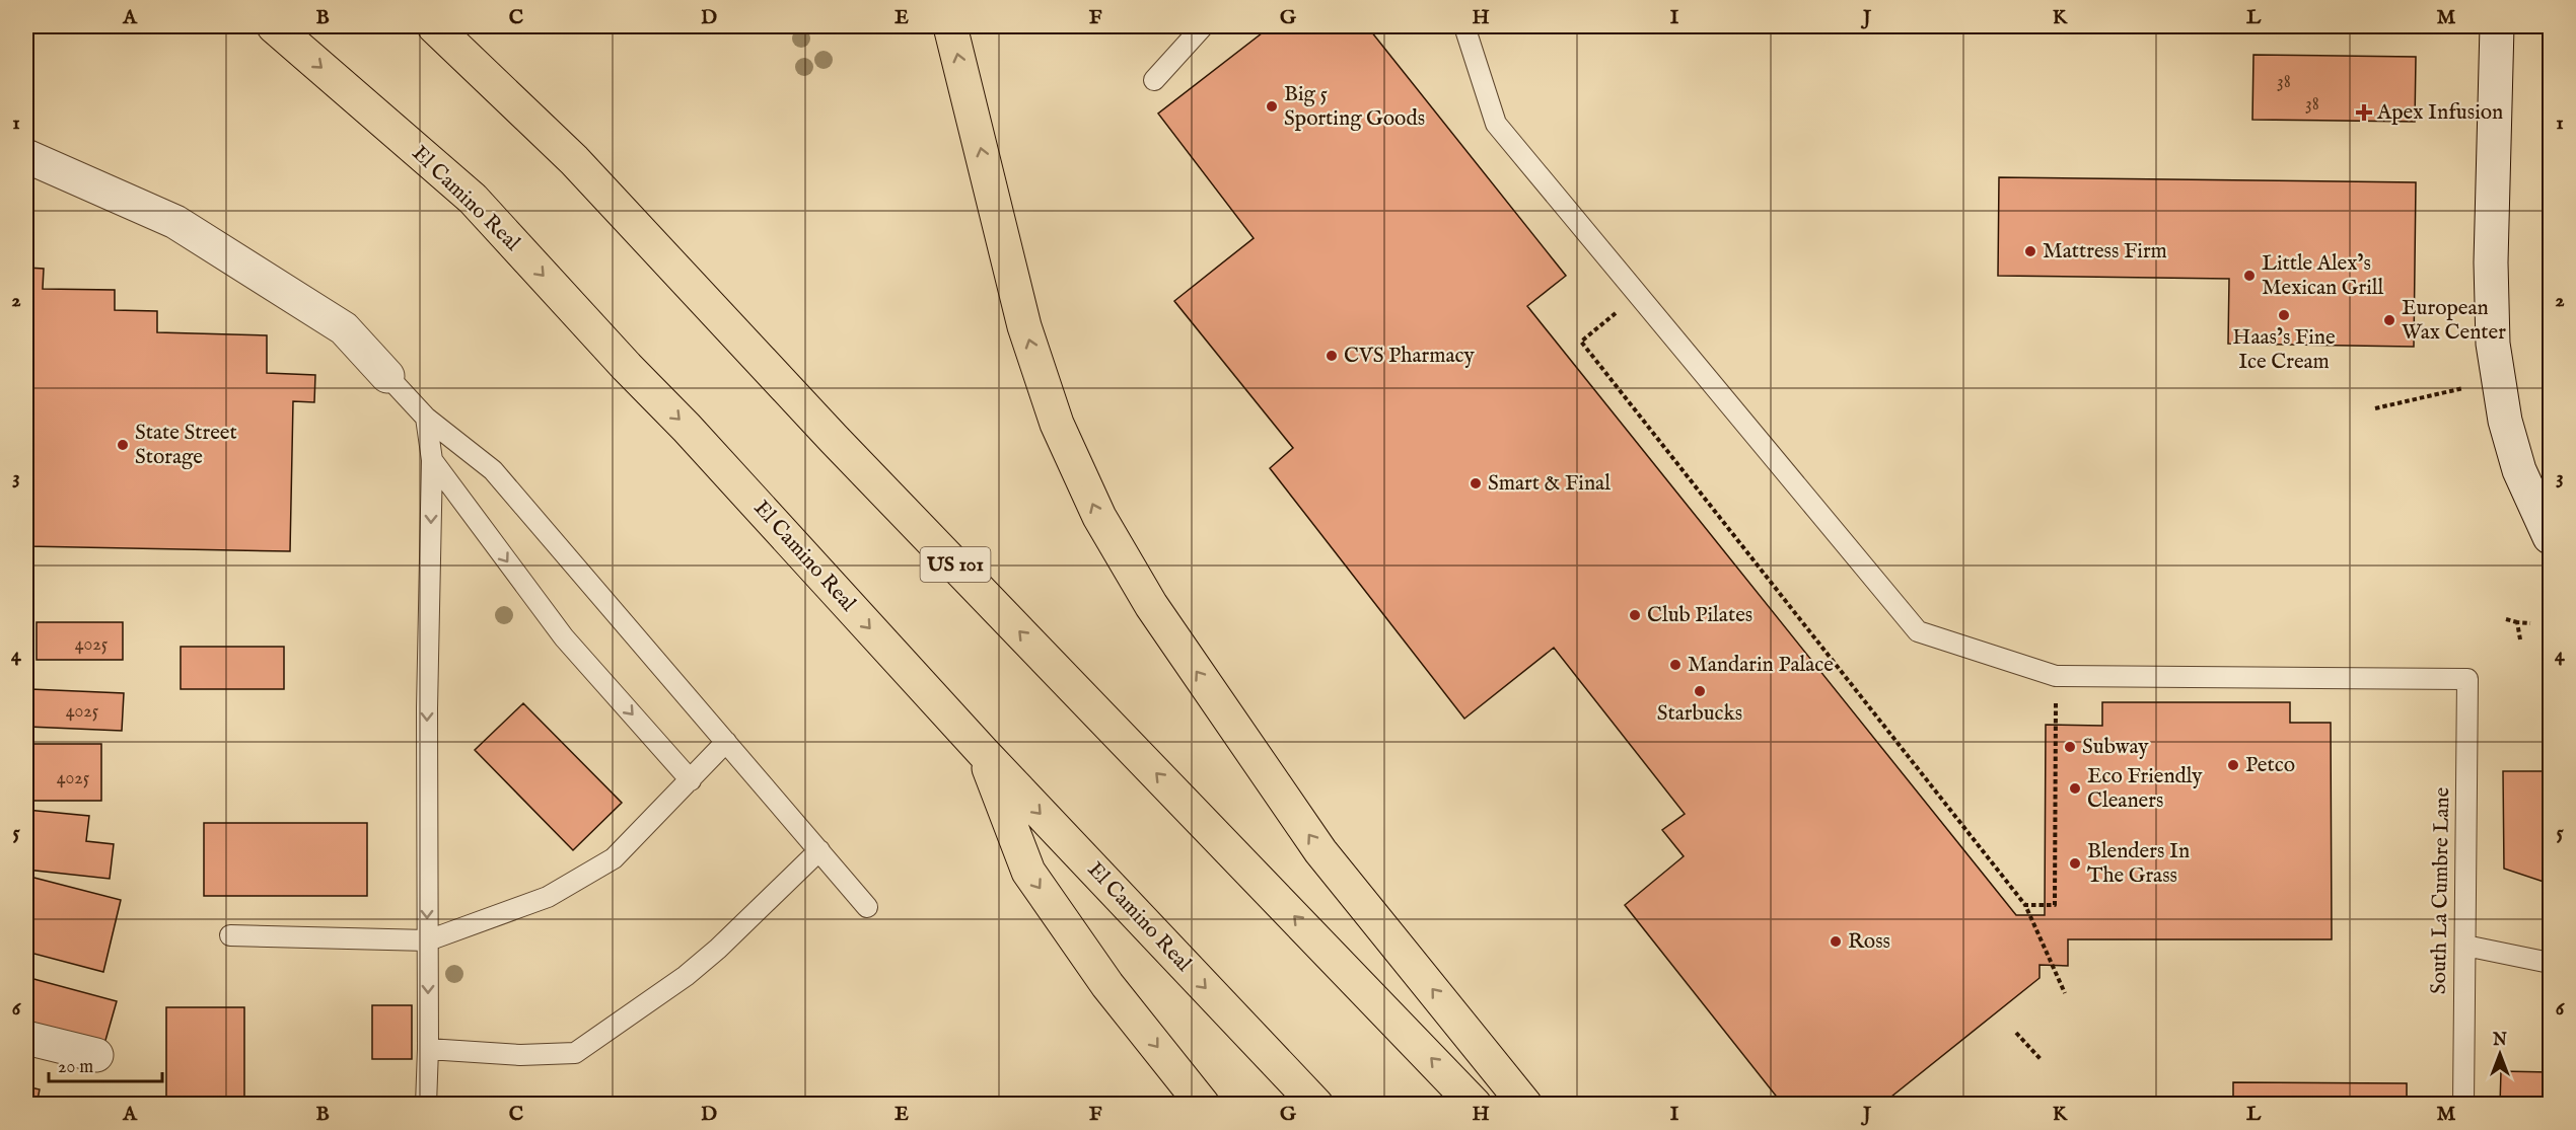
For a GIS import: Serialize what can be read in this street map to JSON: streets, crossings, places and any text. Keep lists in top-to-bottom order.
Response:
{
  "streets": {
    "highway": ["El Camino Real", "US 101"],
    "lane": ["South La Cumbre Lane"]
  },
  "places": {
    "other": [
      "Big 5 Sporting Goods",
      "Mattress Firm",
      "Little Alex’s Mexican Grill",
      "Haas’s Fine Ice Cream",
      "European Wax Center",
      "CVS Pharmacy",
      "State Street Storage",
      "Smart & Final",
      "Club Pilates",
      "Mandarin Palace",
      "Starbucks",
      "Subway",
      "Petco",
      "Eco Friendly Cleaners",
      "Blenders In The Grass",
      "Ross"
    ],
    "health": ["Apex Infusion"]
  },
  "house_numbers": [
    "38",
    "38",
    "4025",
    "4025",
    "4025"
  ],
  "scale_bar": "20 m",
  "north": "top",
  "grid": {
    "columns": [
      "A",
      "B",
      "C",
      "D",
      "E",
      "F",
      "G",
      "H",
      "I",
      "J",
      "K",
      "L",
      "M"
    ],
    "rows": [
      "1",
      "2",
      "3",
      "4",
      "5",
      "6"
    ]
  }
}
